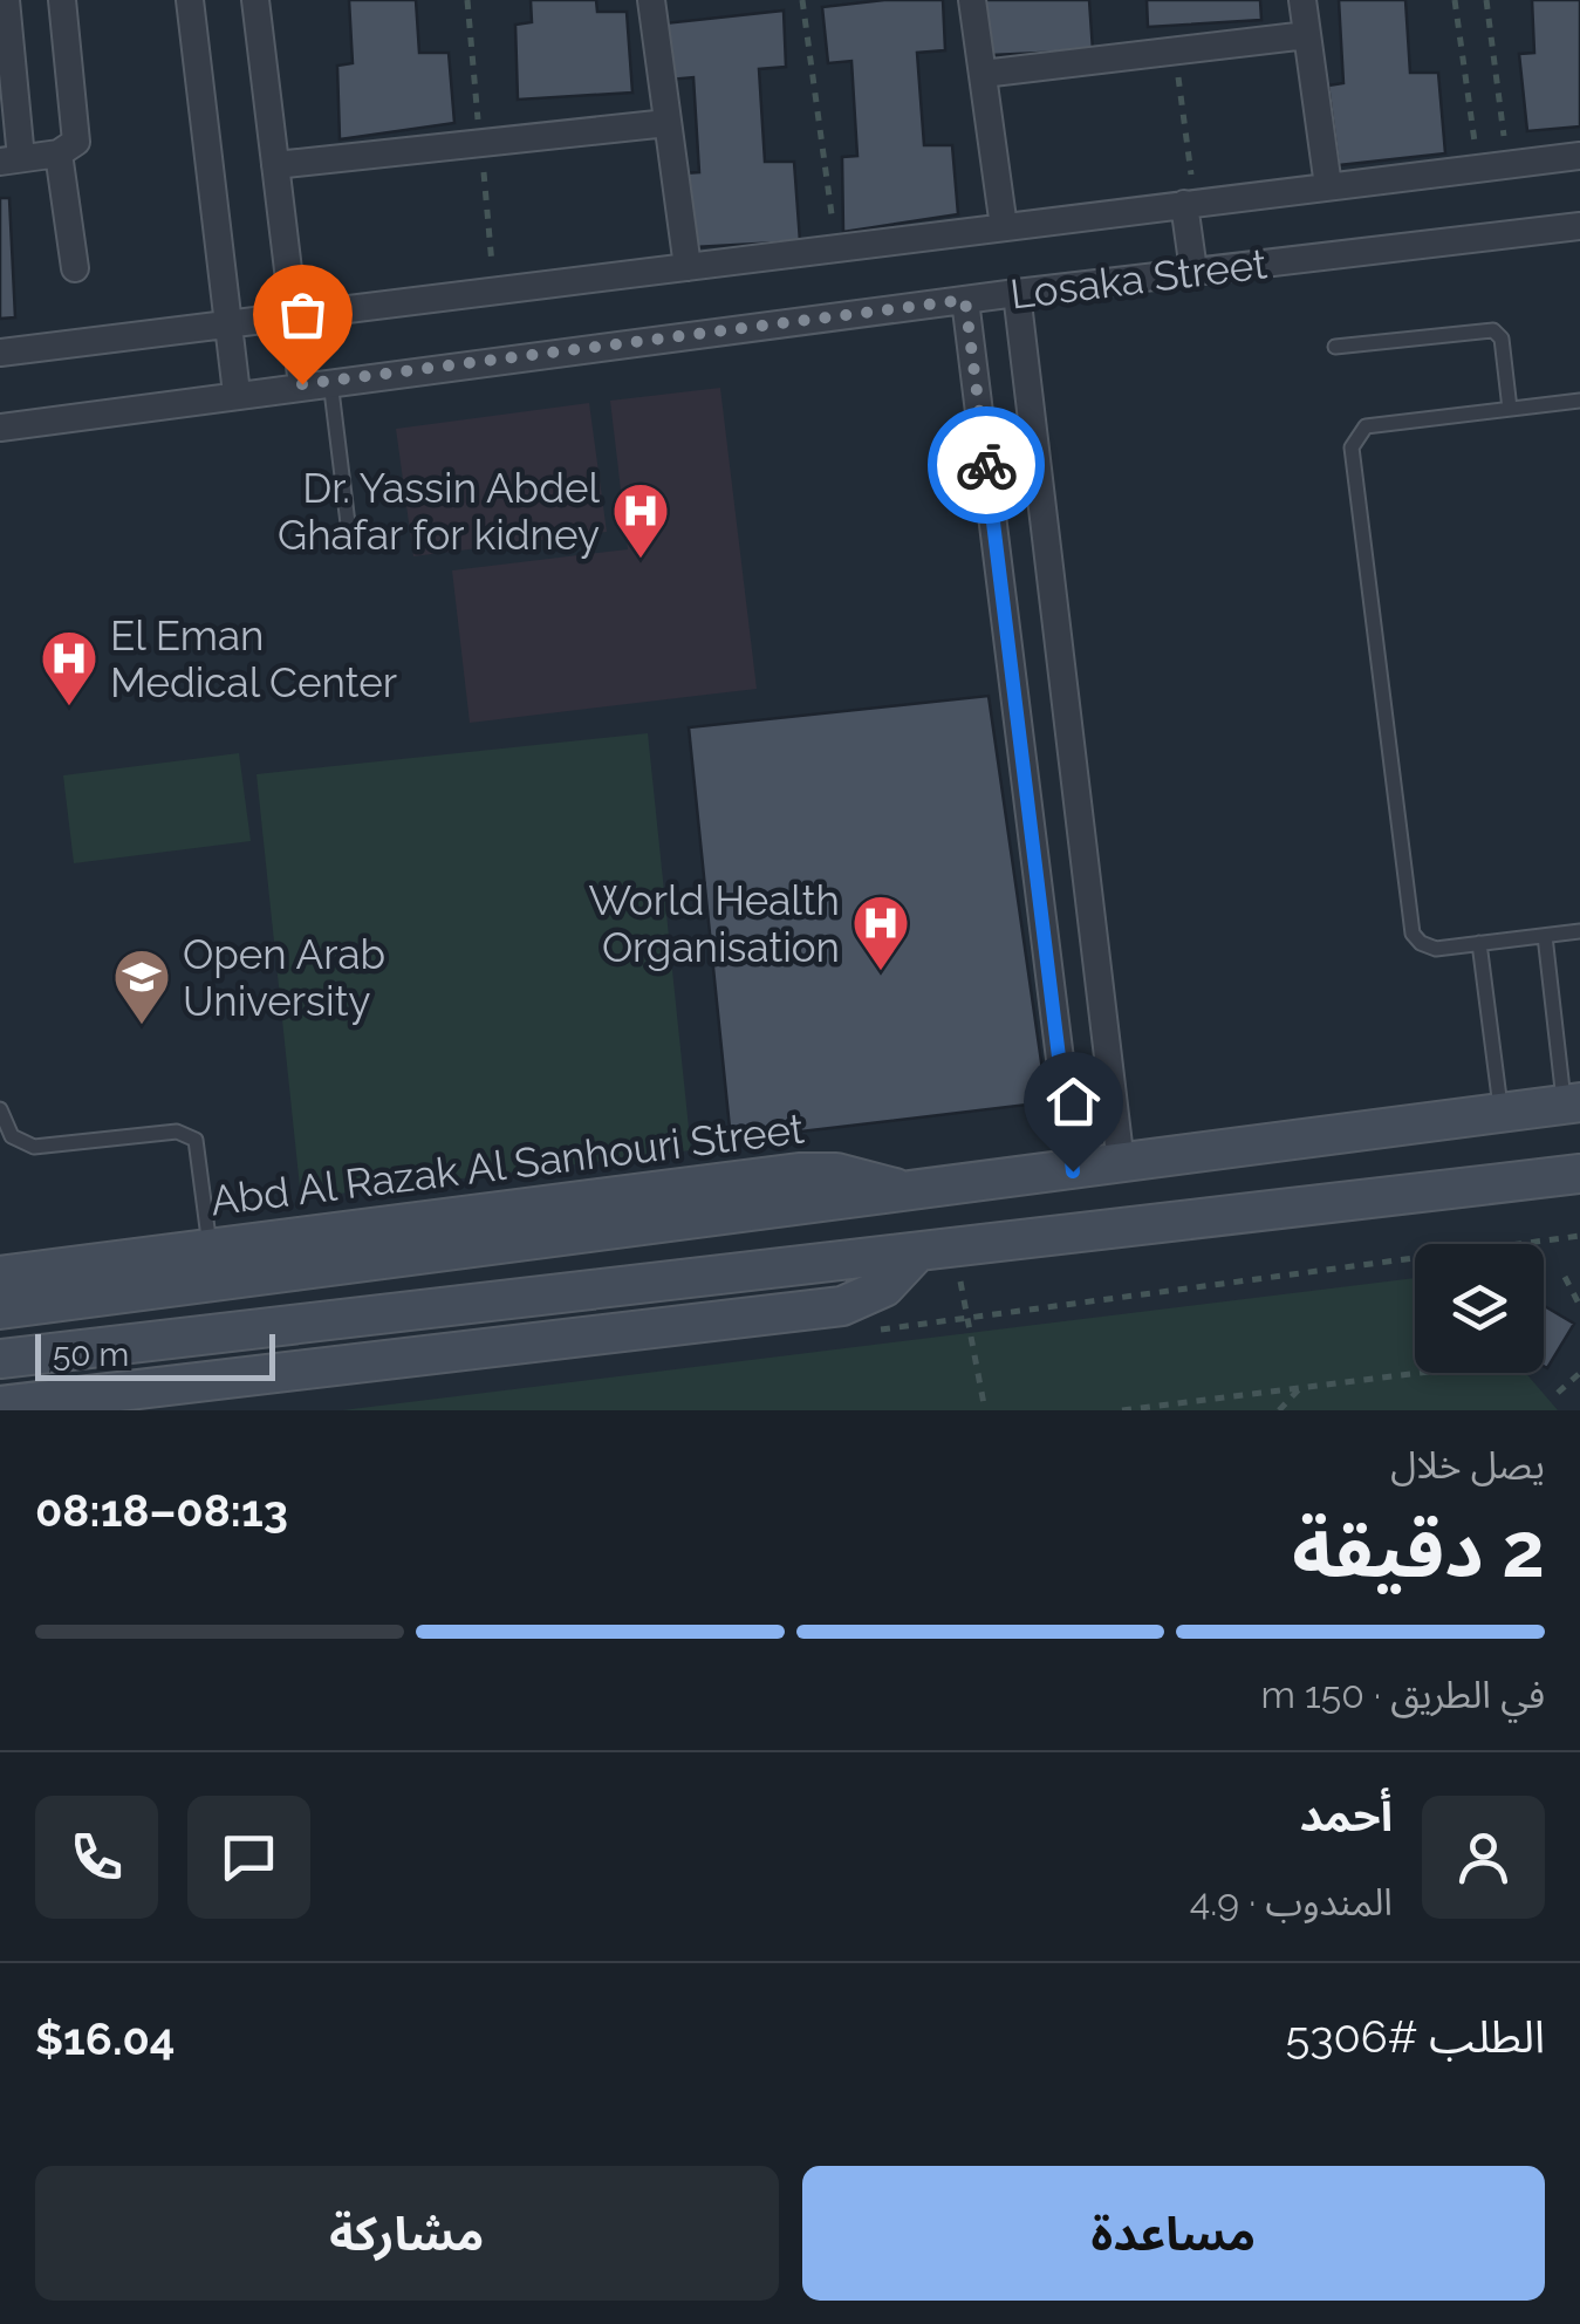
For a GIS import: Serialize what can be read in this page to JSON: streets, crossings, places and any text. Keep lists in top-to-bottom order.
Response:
{
  "streets": {
    "street": ["Losaka Street", "Abd Al Razak Al Sanhouri Street"]
  },
  "places": {
    "hospital": ["Dr. Yassin Abdel Ghafar for kidney", "El Eman Medical Center", "World Health Organisation"],
    "school or university": ["Open Arab University"]
  },
  "scale_bar": "50 m",
  "page": {
    "scale": "50 m",
    "heading": ["2 دقيقة", "يصل خلال", "08:13–08:18"],
    "panel": [
      "أحمد",
      "المندوب · 4.9",
      "الطلب #5306",
      "$16.04"
    ],
    "bar": "في الطريق · 150 m",
    "buttons": ["مساعدة", "مشاركة"]
  }
}
